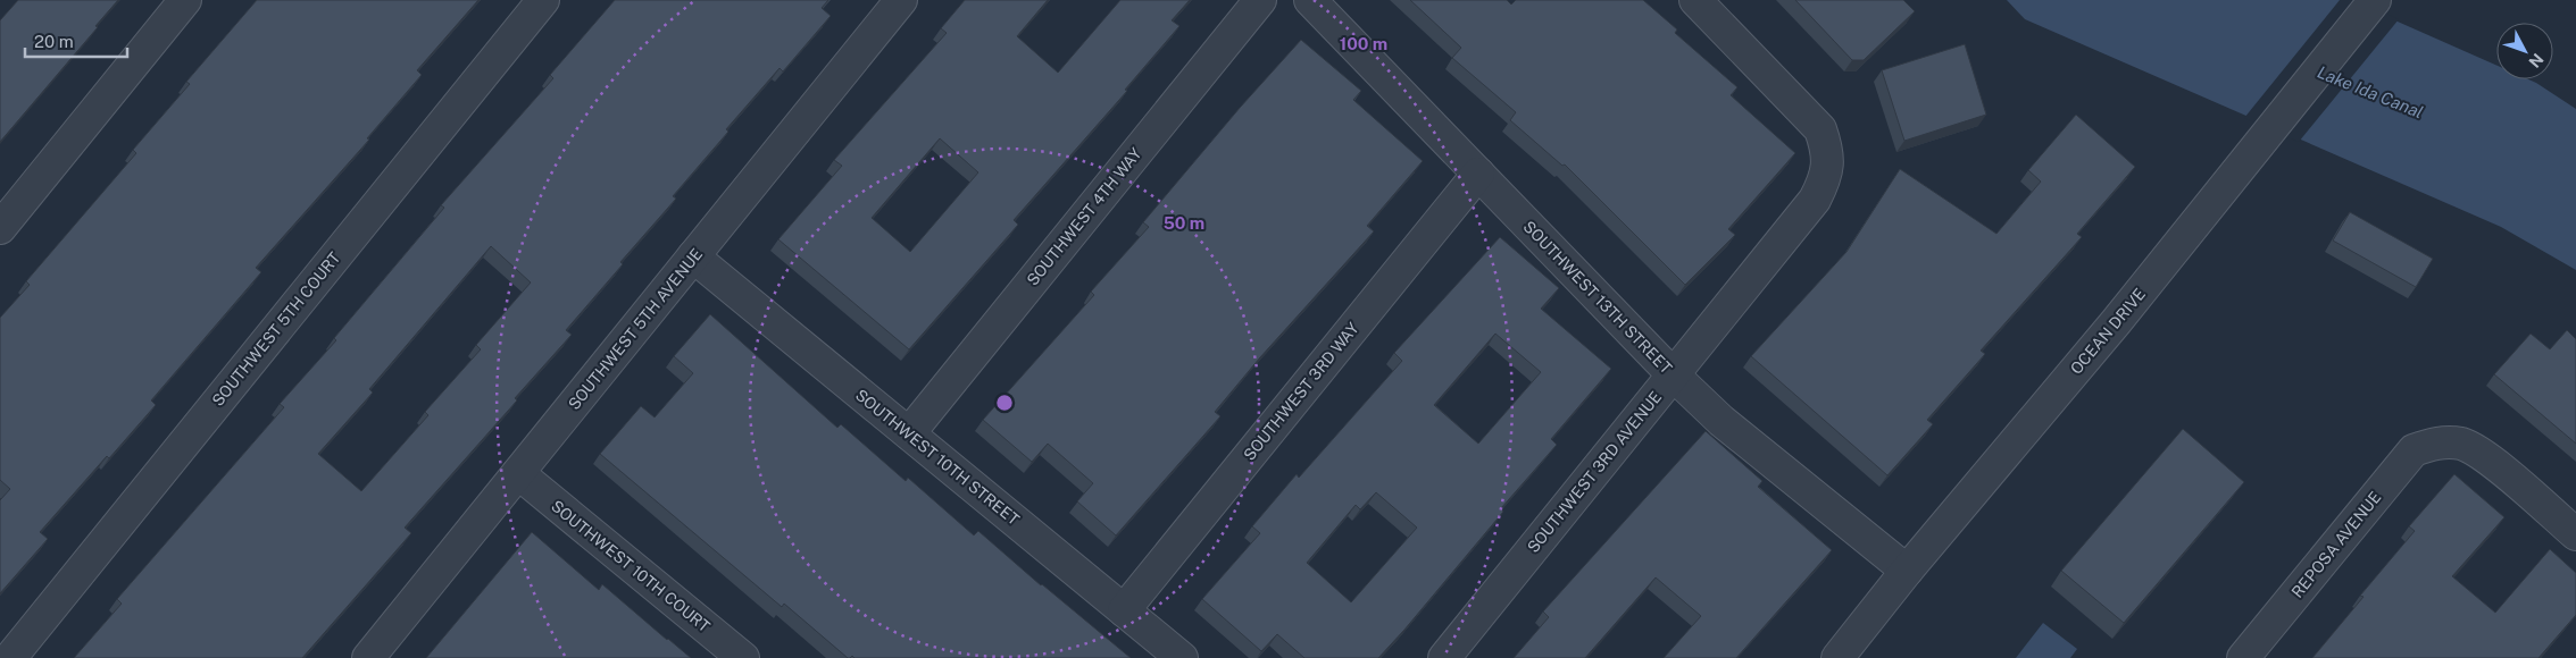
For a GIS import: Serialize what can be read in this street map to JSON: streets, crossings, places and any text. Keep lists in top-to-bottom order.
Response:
{
  "streets": {
    "street": [
      "SOUTHWEST 4TH WAY",
      "SOUTHWEST 13TH STREET",
      "SOUTHWEST 5TH COURT",
      "SOUTHWEST 5TH AVENUE",
      "OCEAN DRIVE",
      "SOUTHWEST 3RD WAY",
      "SOUTHWEST 10TH STREET",
      "SOUTHWEST 3RD AVENUE",
      "REPOSA AVENUE",
      "SOUTHWEST 10TH COURT"
    ]
  },
  "crossings": [
    ["SOUTHWEST 4TH WAY", "SOUTHWEST 10TH STREET"],
    ["SOUTHWEST 13TH STREET", "OCEAN DRIVE"],
    ["SOUTHWEST 13TH STREET", "SOUTHWEST 3RD WAY"],
    ["SOUTHWEST 13TH STREET", "SOUTHWEST 3RD AVENUE"],
    ["SOUTHWEST 5TH AVENUE", "SOUTHWEST 10TH STREET"],
    ["SOUTHWEST 5TH AVENUE", "SOUTHWEST 10TH COURT"],
    ["SOUTHWEST 3RD WAY", "SOUTHWEST 10TH STREET"]
  ],
  "water": ["Lake Ida Canal"],
  "scale_bar": "20 m",
  "north": "bottom right",
  "rings": ["100 m", "50 m"]
}
